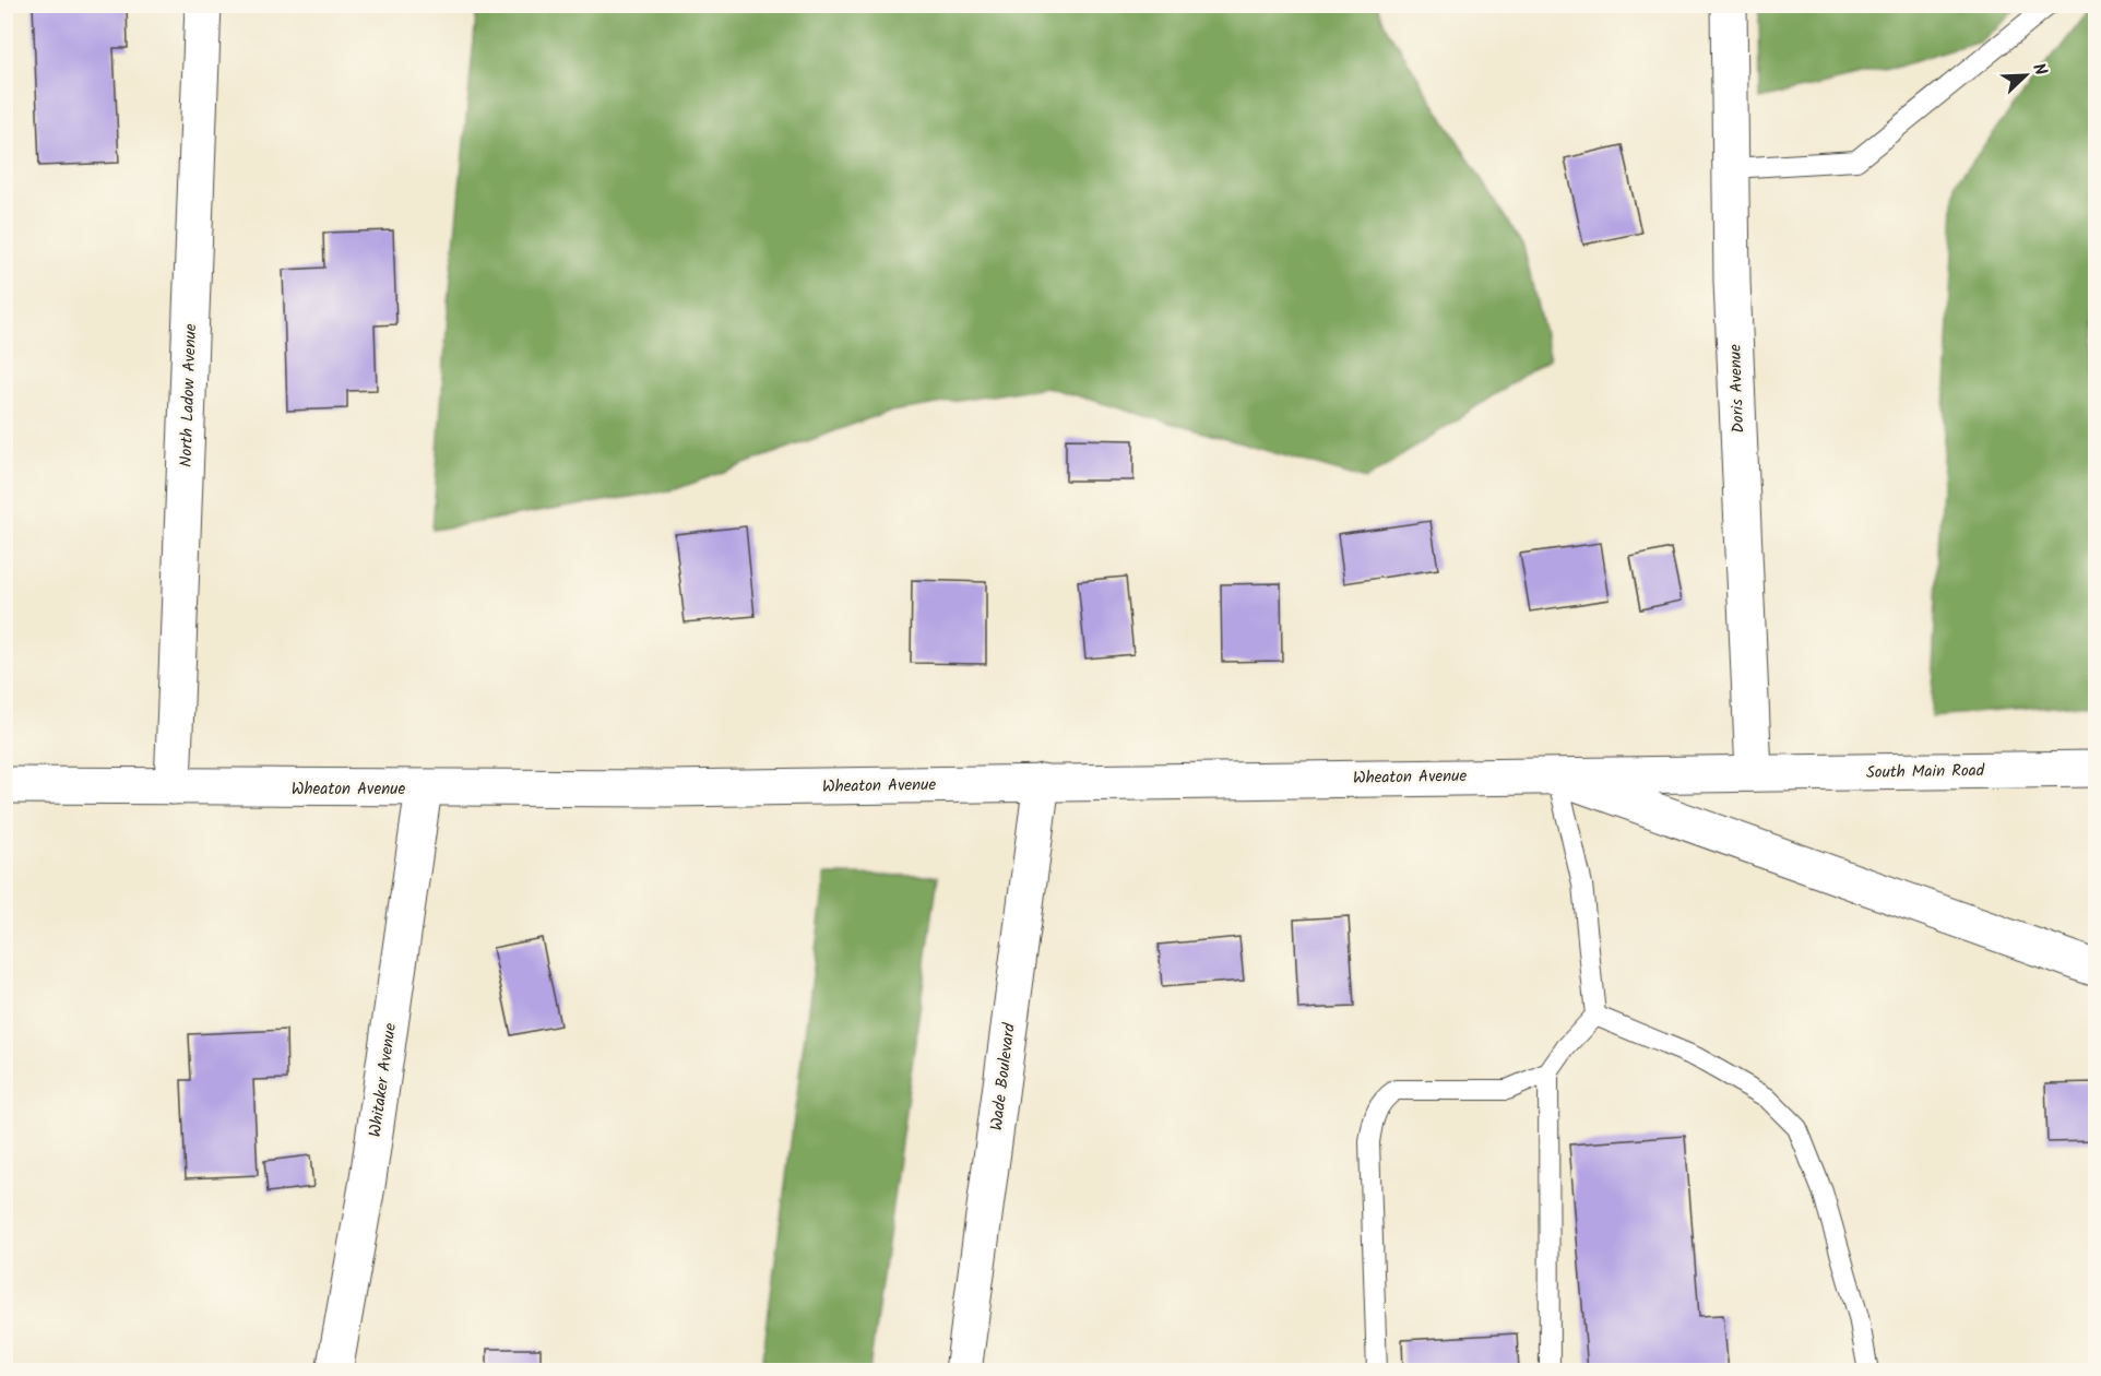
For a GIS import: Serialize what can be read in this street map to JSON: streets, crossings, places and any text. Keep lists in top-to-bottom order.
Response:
{
  "streets": {
    "street": [
      "Doris Avenue",
      "North Ladow Avenue",
      "South Main Road",
      "Wheaton Avenue",
      "Wade Boulevard",
      "Whitaker Avenue"
    ]
  },
  "crossings": [
    ["Doris Avenue", "South Main Road"],
    ["Doris Avenue", "Wheaton Avenue"],
    ["North Ladow Avenue", "Wheaton Avenue"],
    ["South Main Road", "Wheaton Avenue"],
    ["Wheaton Avenue", "Wade Boulevard"],
    ["Wheaton Avenue", "Whitaker Avenue"]
  ],
  "north": "top right"
}
